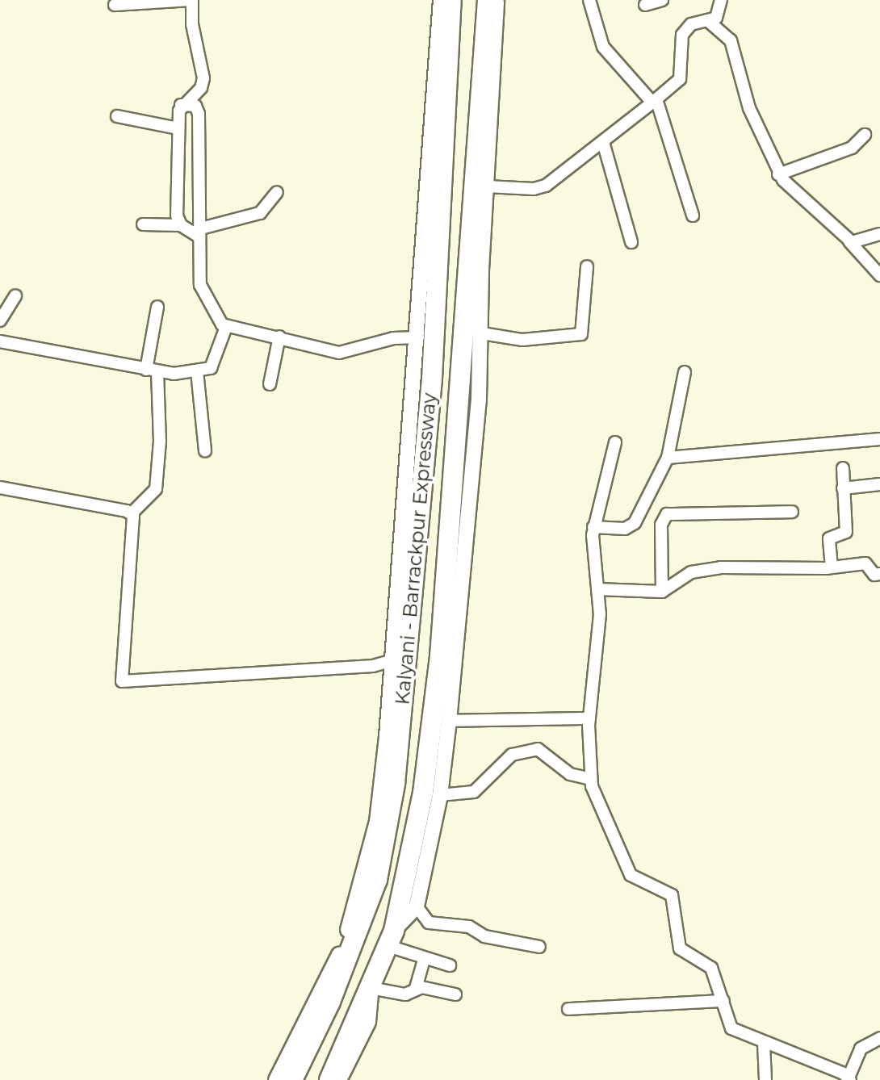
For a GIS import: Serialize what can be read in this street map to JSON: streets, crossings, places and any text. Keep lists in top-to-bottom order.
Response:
{
  "streets": {
    "highway": ["Kalyani - Barrackpur Expressway"]
  }
}
